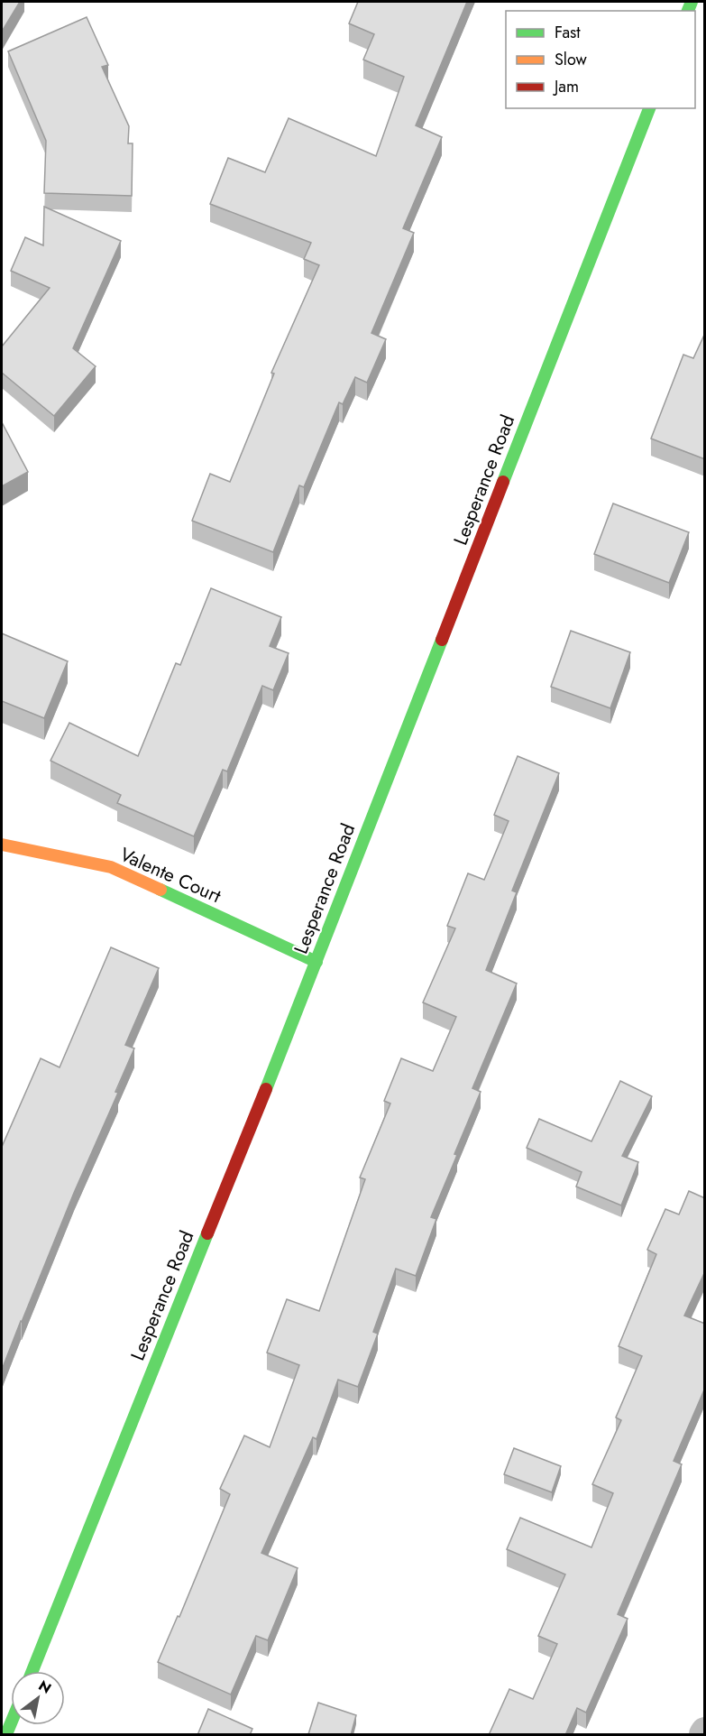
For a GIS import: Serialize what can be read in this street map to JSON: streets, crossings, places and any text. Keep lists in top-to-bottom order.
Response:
{
  "streets": {
    "main road": ["Lesperance Road", "Valente Court"]
  },
  "crossings": [
    ["Lesperance Road", "Valente Court"]
  ],
  "legend": ["Fast", "Slow", "Jam"],
  "north": "top right"
}
